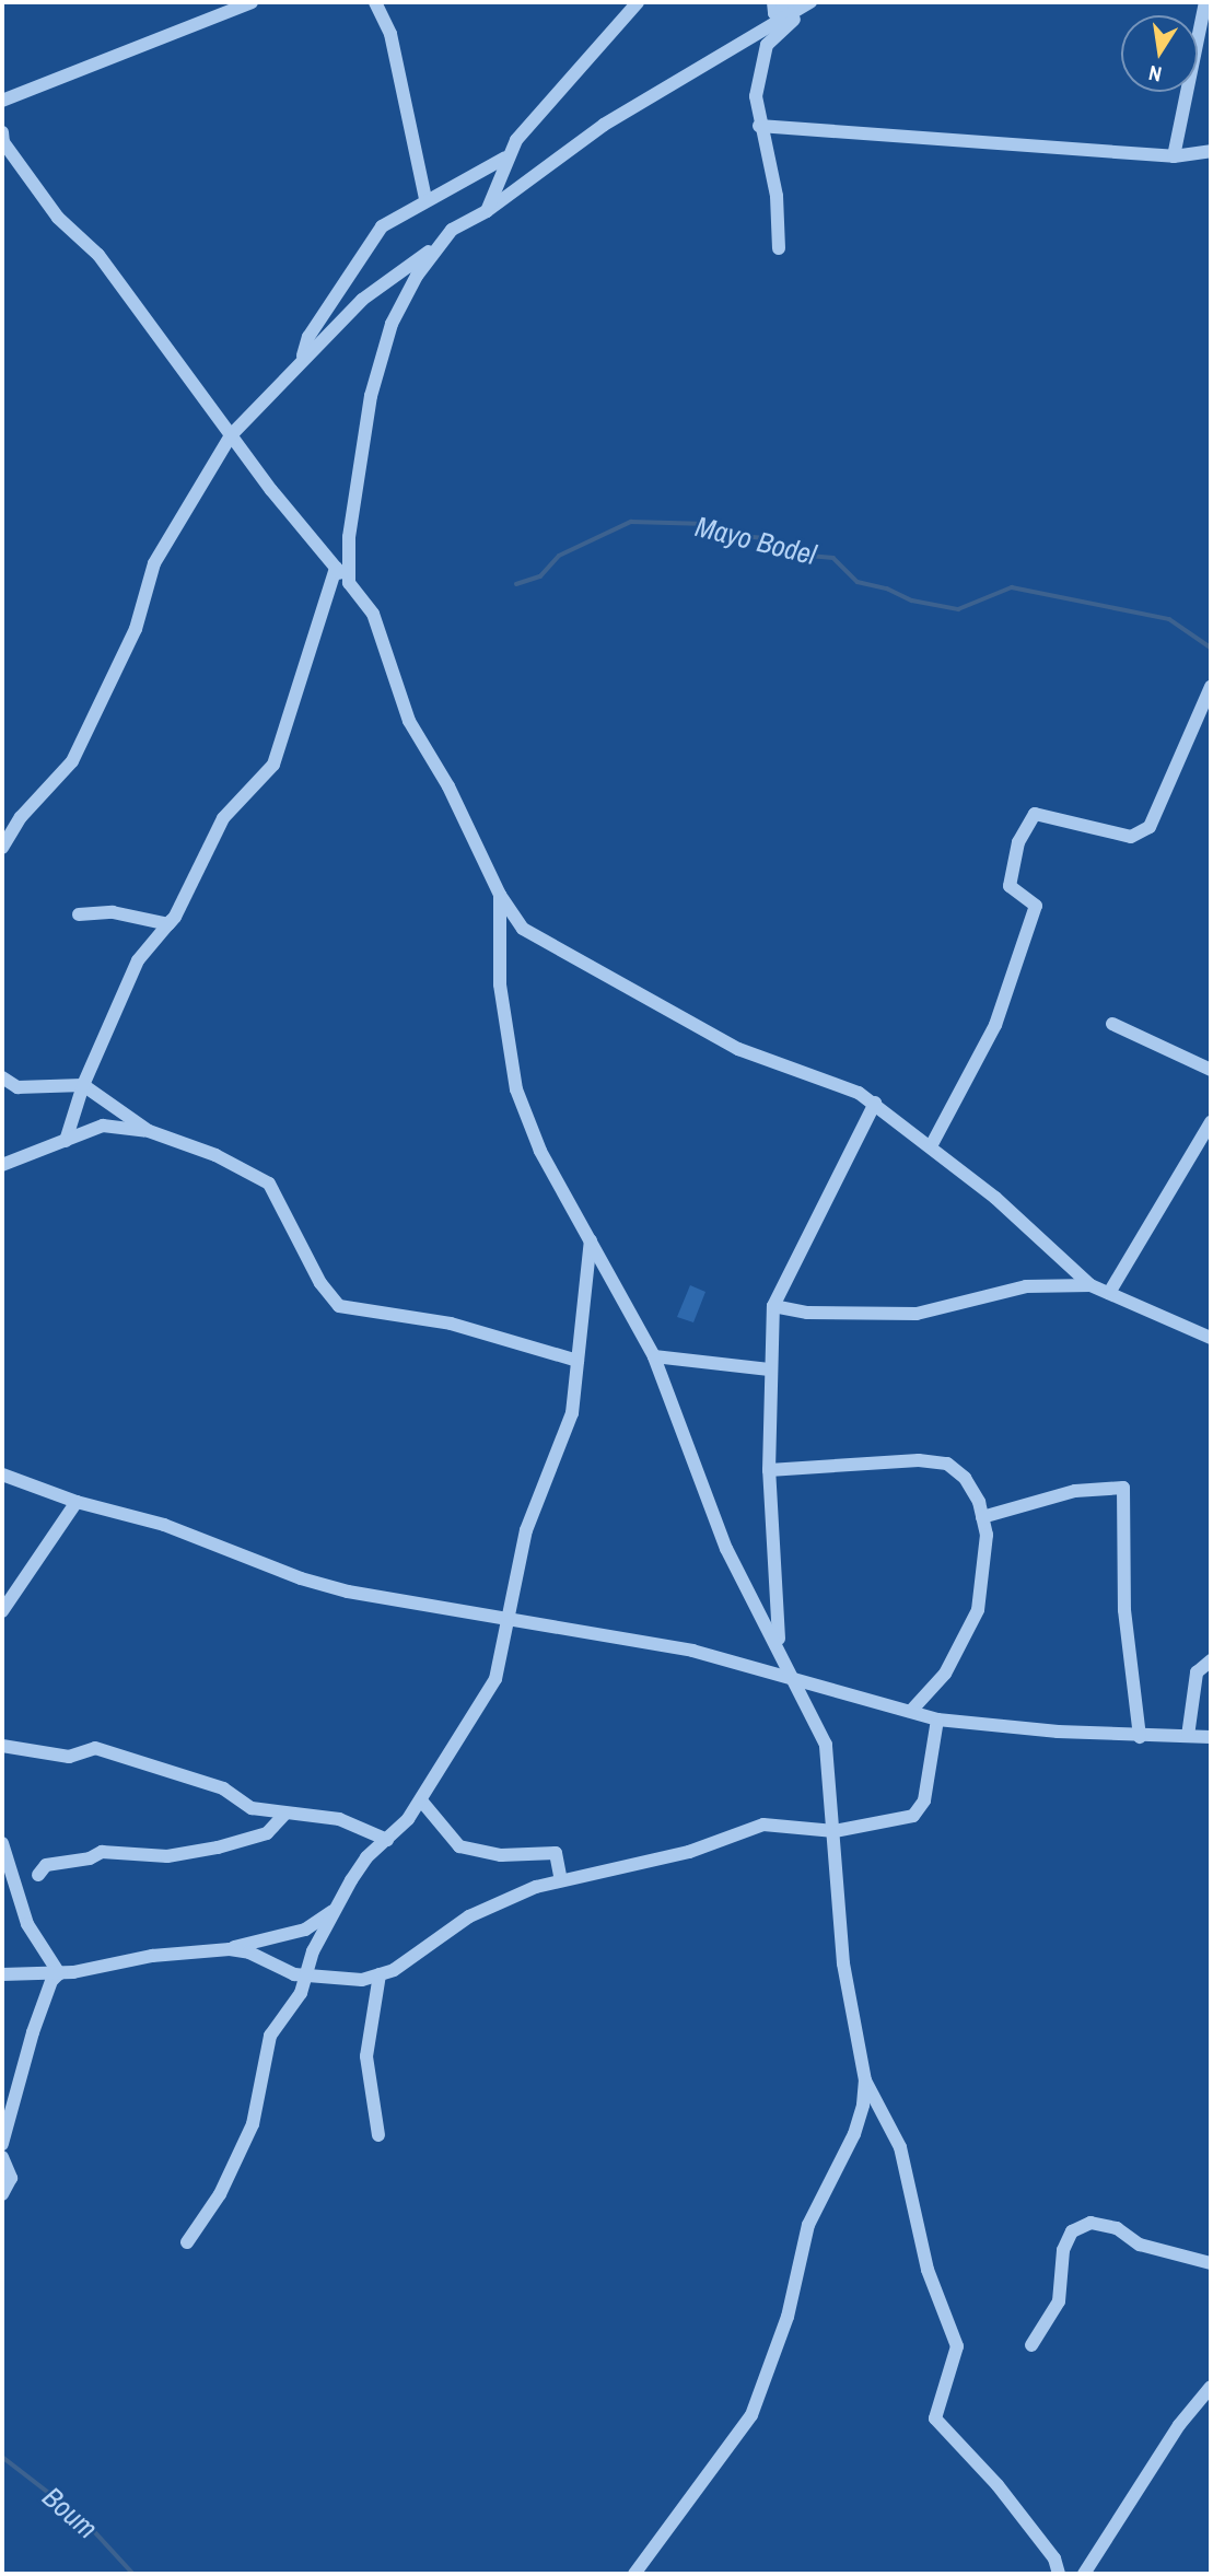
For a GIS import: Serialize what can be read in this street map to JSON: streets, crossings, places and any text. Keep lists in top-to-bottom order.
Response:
{
  "water": ["Mayo Bodel", "Boum"],
  "north": "bottom"
}
